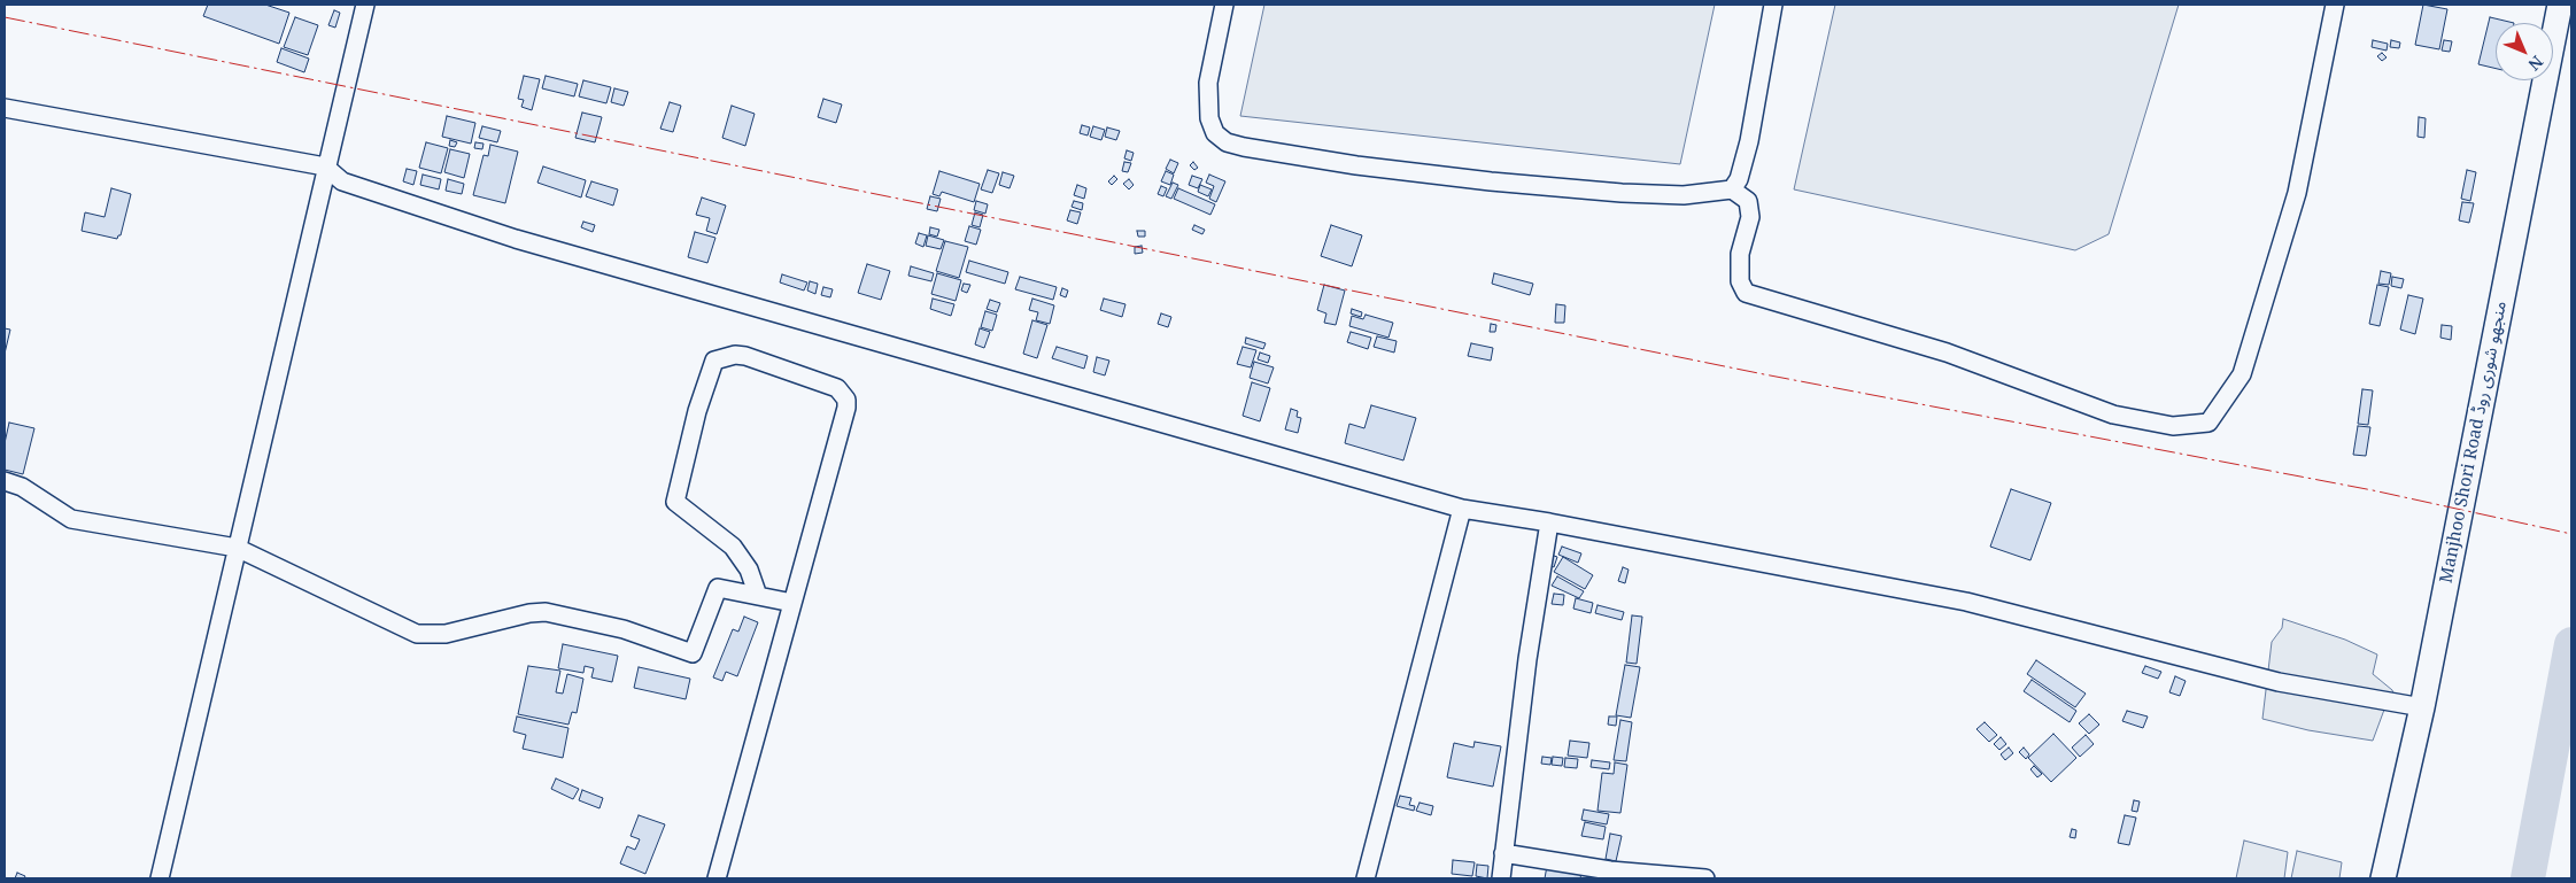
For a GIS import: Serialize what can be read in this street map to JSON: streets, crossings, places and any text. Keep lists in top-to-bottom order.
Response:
{
  "streets": {
    "street": ["Manjhoo Shori Road منجھو شوری روڈ"]
  },
  "north": "bottom right"
}
